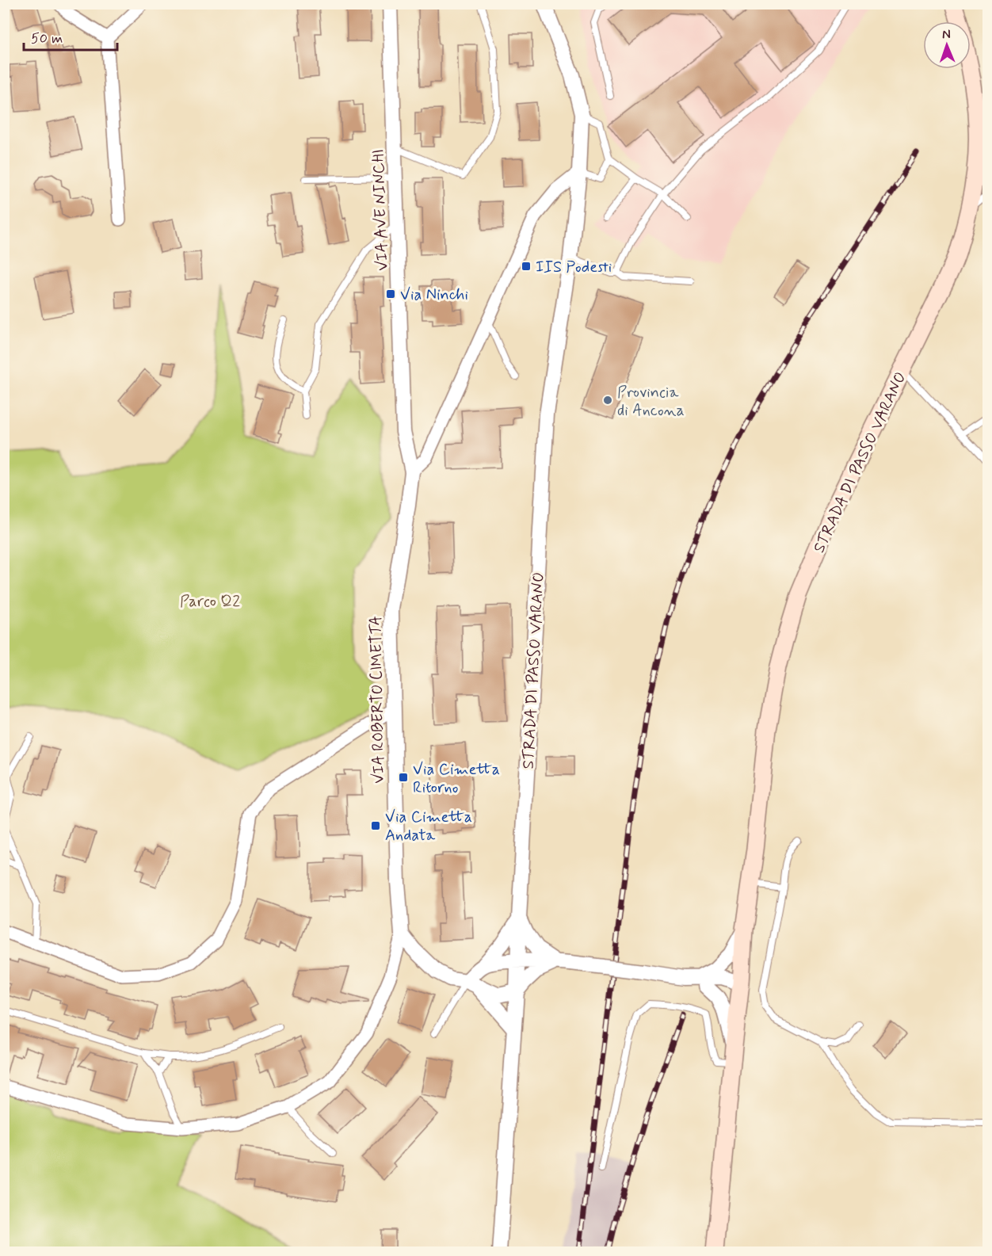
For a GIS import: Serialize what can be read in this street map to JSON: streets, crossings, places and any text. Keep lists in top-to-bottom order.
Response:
{
  "streets": {
    "main road": ["STRADA DI PASSO VARANO"],
    "street": ["VIA AVE NINCHI", "VIA ROBERTO CIMETTA"]
  },
  "crossings": [
    ["VIA AVE NINCHI", "VIA ROBERTO CIMETTA"]
  ],
  "parks": ["Parco Q2"],
  "places": {
    "transit": [
      "IIS Podesti",
      "Via Ninchi",
      "Via Cimetta Ritorno",
      "Via Cimetta Andata"
    ],
    "other": ["Provincia di Ancona"]
  },
  "scale_bar": "50 m",
  "north": "top"
}
